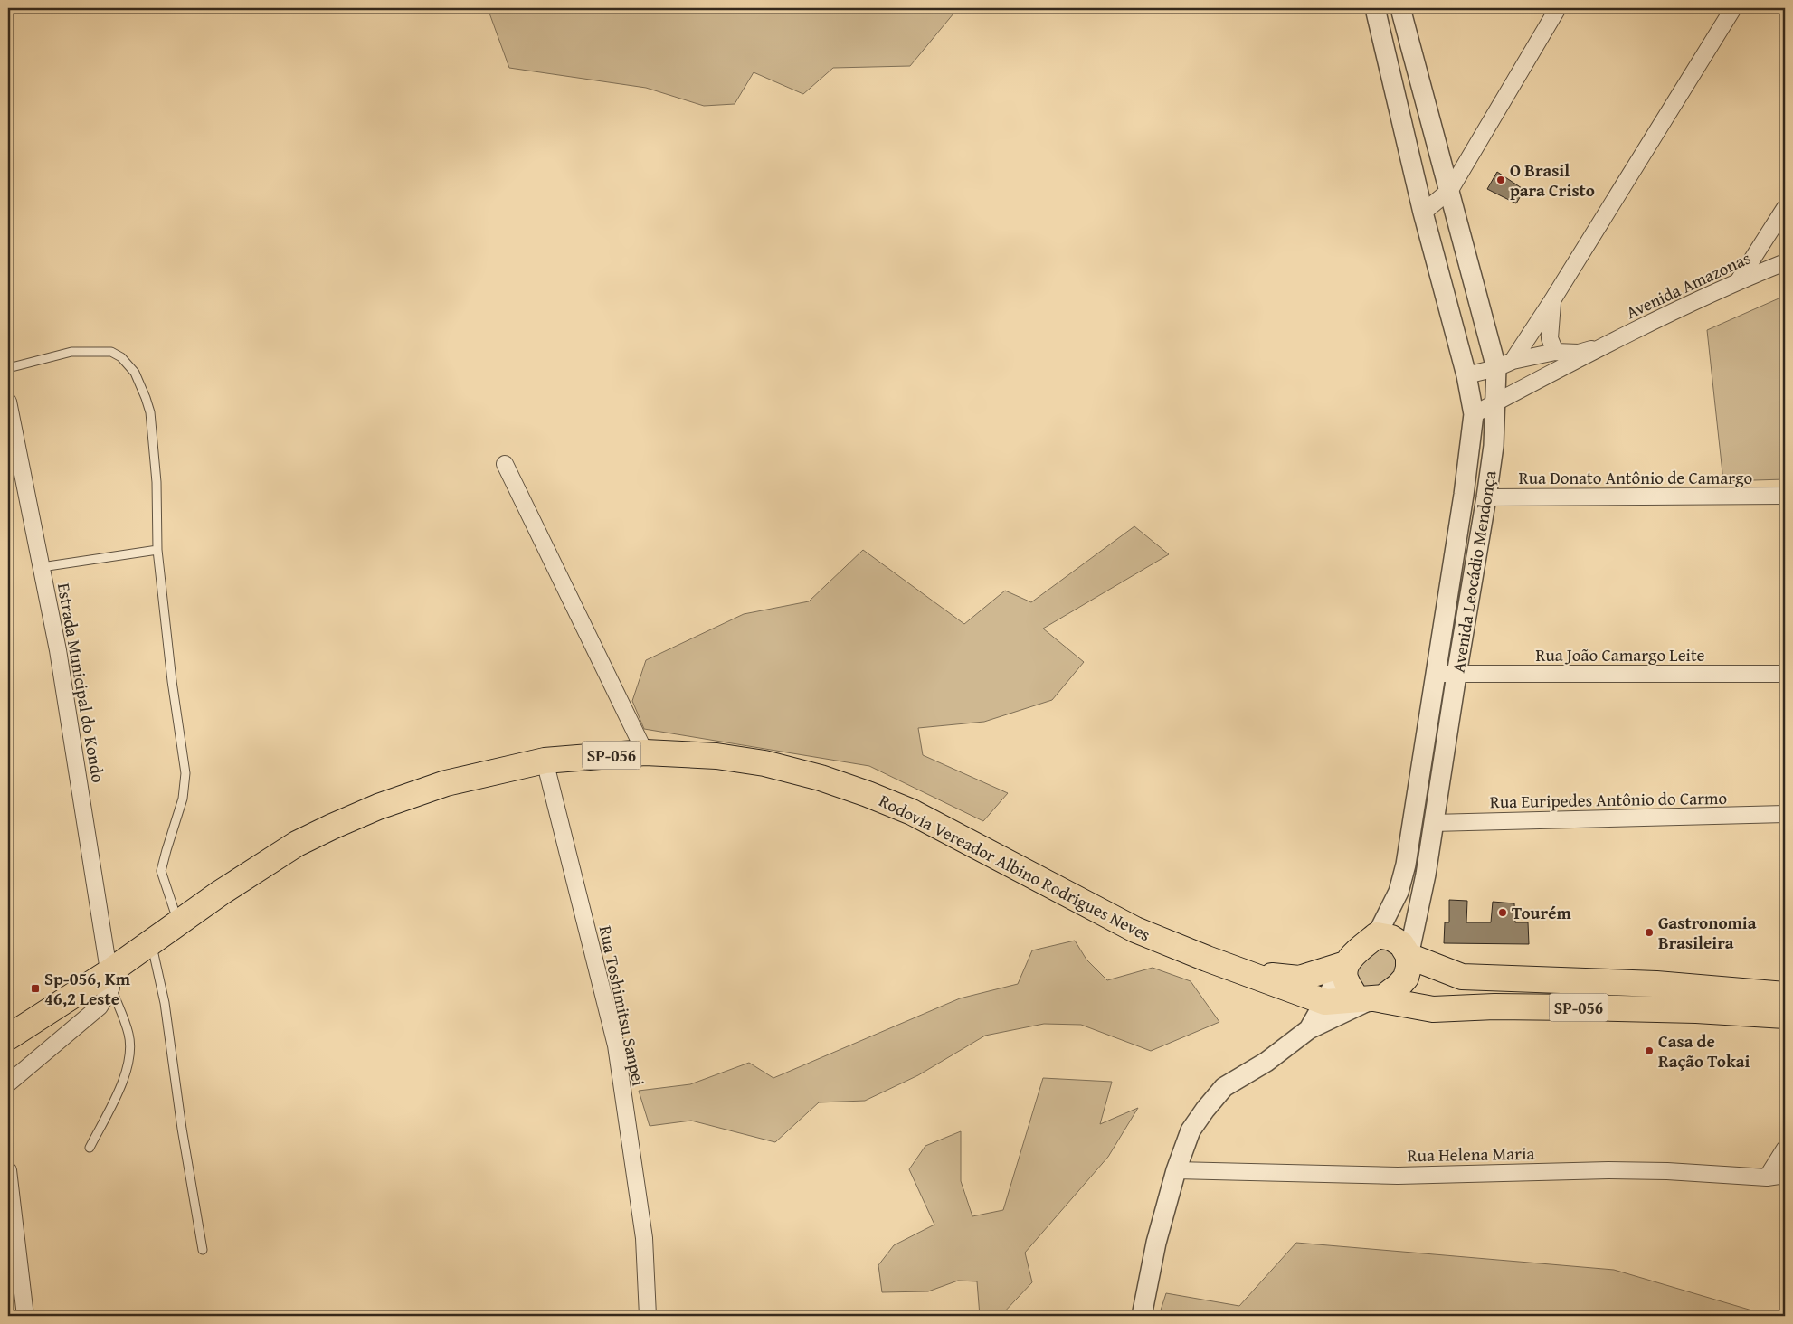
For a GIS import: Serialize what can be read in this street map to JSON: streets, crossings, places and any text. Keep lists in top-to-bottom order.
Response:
{
  "streets": {
    "main road": ["SP-056", "Rodovia Vereador Albino Rodrigues Neves"],
    "street": [
      "Avenida Amazonas",
      "Rua Donato Antônio de Camargo",
      "Avenida Leocádio Mendonça",
      "Rua João Camargo Leite",
      "Estrada Municipal do Kondo",
      "Rua Euripedes Antônio do Carmo",
      "Rua Toshimitsu Sanpei",
      "Rua Helena Maria"
    ]
  },
  "crossings": [
    ["Avenida Amazonas", "Avenida Leocádio Mendonça"],
    ["Rua Donato Antônio de Camargo", "Avenida Leocádio Mendonça"],
    ["Avenida Leocádio Mendonça", "Rua João Camargo Leite"],
    ["Avenida Leocádio Mendonça", "Rua Euripedes Antônio do Carmo"],
    ["Avenida Leocádio Mendonça", "Rodovia Vereador Albino Rodrigues Neves"],
    ["Estrada Municipal do Kondo", "Rodovia Vereador Albino Rodrigues Neves"],
    ["Rodovia Vereador Albino Rodrigues Neves", "Rua Toshimitsu Sanpei"]
  ],
  "places": {
    "other": [
      "O Brasil para Cristo",
      "Tourém",
      "Gastronomia Brasileira",
      "Casa de Ração Tokai"
    ],
    "transit": ["Sp-056, Km 46,2 Leste"]
  }
}
